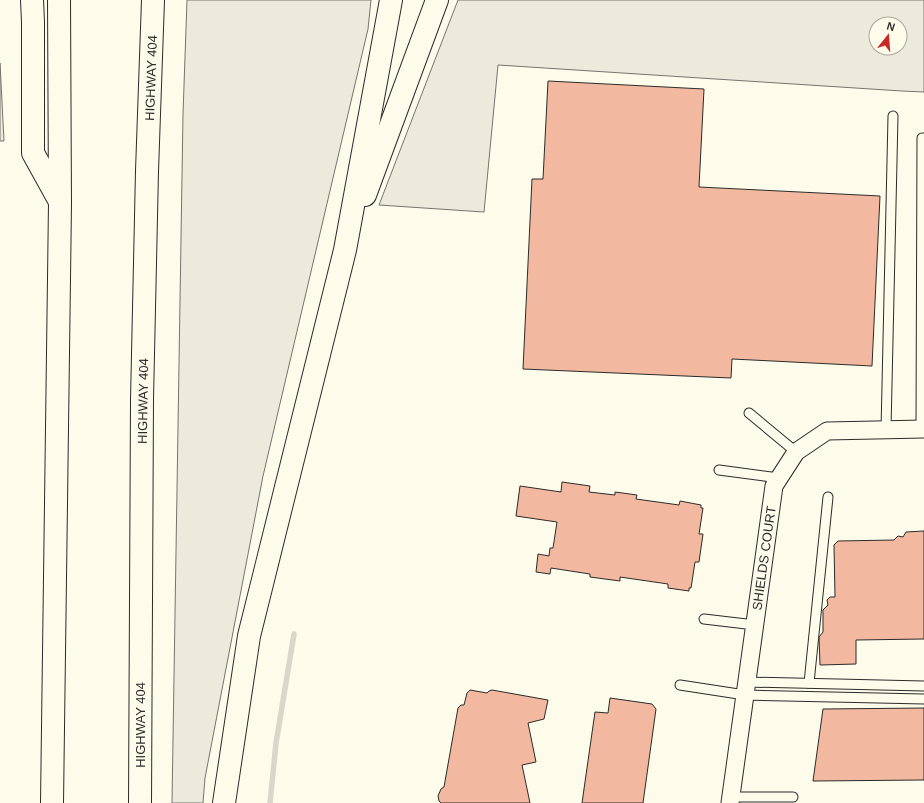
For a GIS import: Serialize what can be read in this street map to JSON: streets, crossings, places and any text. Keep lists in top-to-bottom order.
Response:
{
  "streets": {
    "highway": ["HIGHWAY 404"],
    "street": ["SHIELDS COURT"]
  },
  "north": "top"
}
